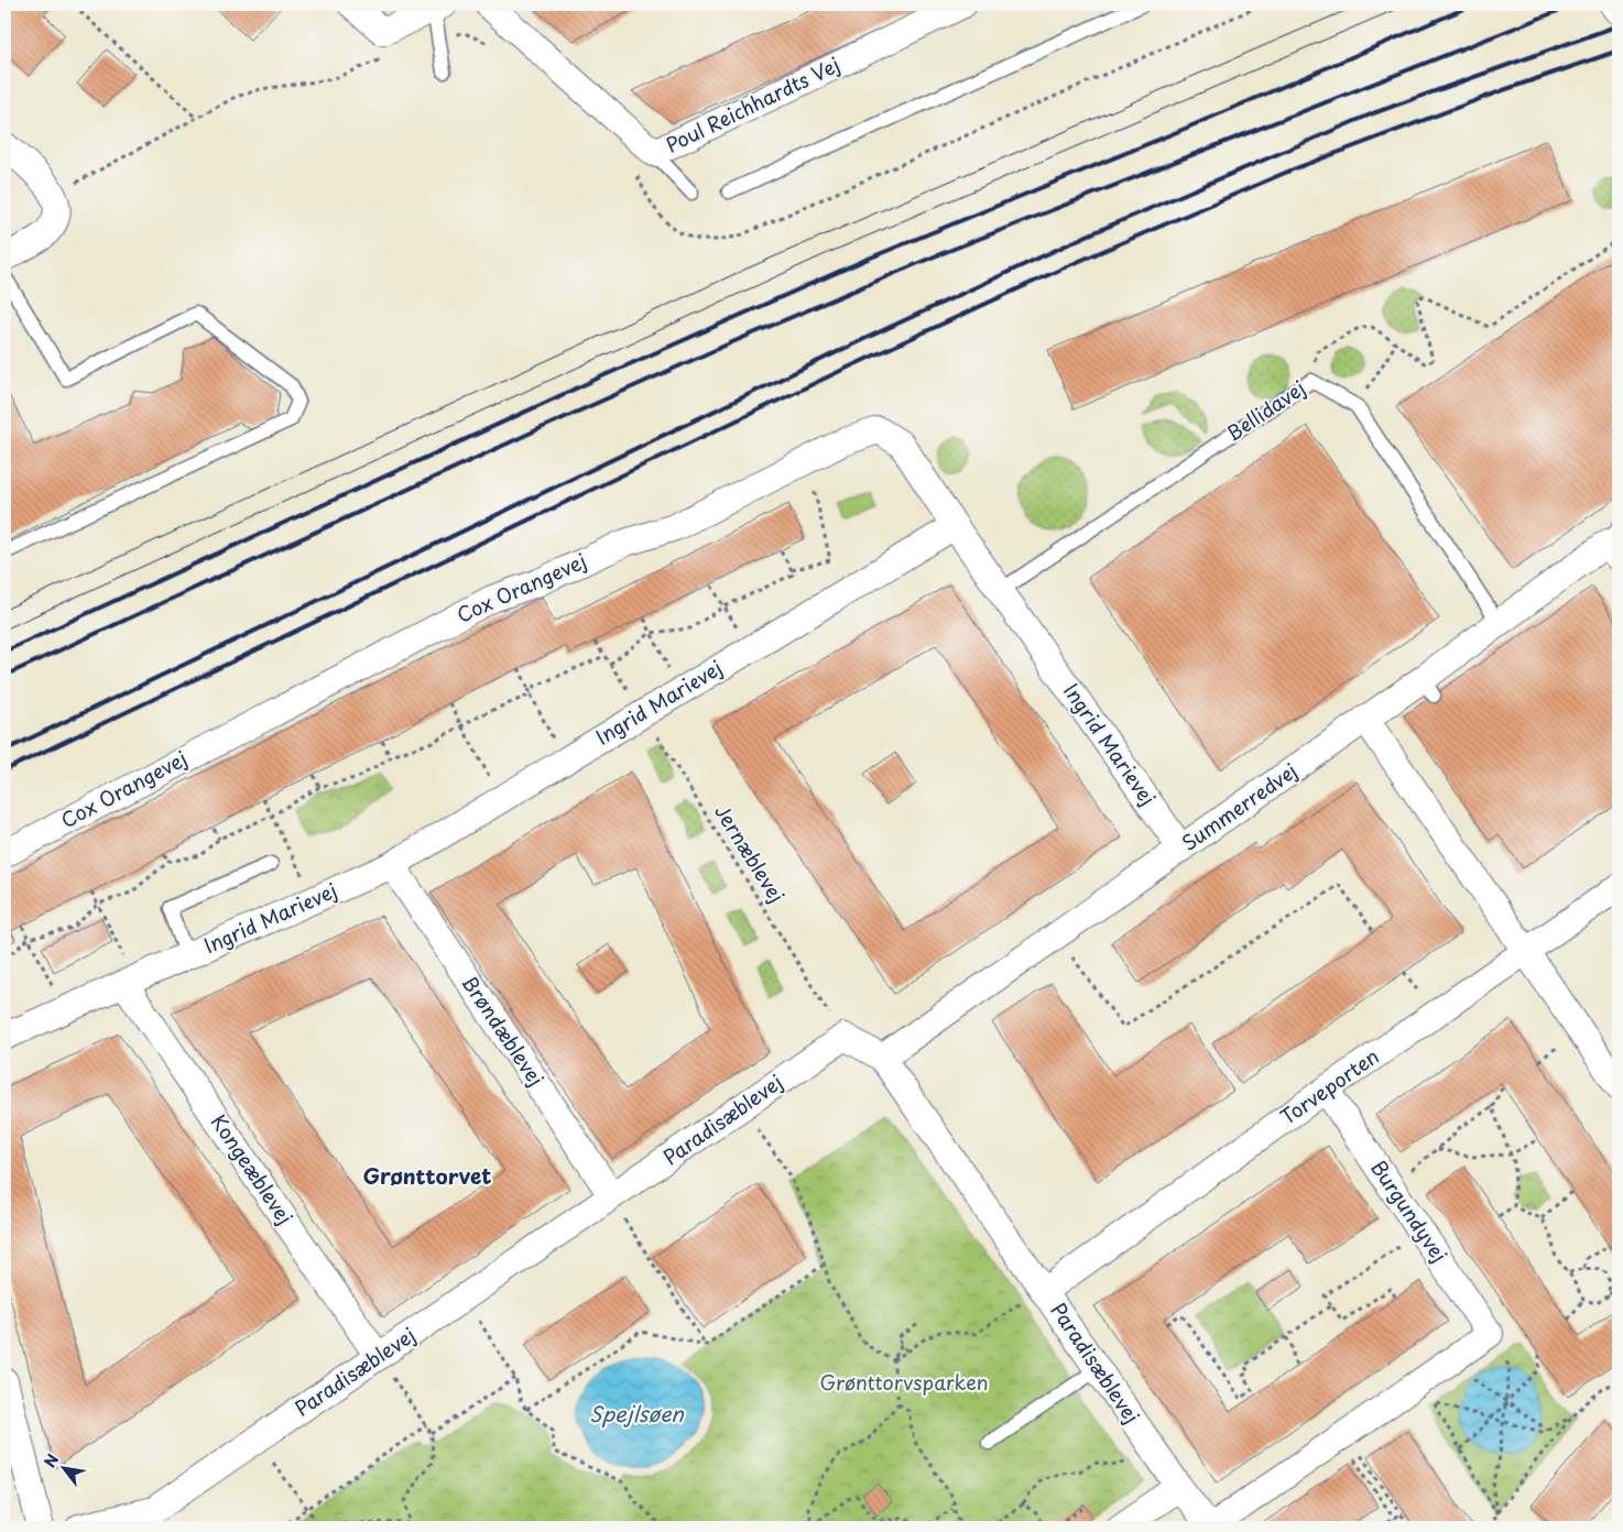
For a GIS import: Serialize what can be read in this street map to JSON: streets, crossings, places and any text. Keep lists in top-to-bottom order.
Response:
{
  "streets": {
    "street": [
      "Poul Reichhardts Vej",
      "Cox Orangevej",
      "Ingrid Marievej",
      "Summerredvej",
      "Brøndæblevej",
      "Torveporten",
      "Paradisæblevej",
      "Kongeæblevej",
      "Burgundyvej"
    ],
    "lane": ["Bellidavej"],
    "path": ["Jernæblevej"]
  },
  "crossings": [
    ["Bellidavej", "Ingrid Marievej"],
    ["Cox Orangevej", "Ingrid Marievej"],
    ["Ingrid Marievej", "Summerredvej"],
    ["Ingrid Marievej", "Jernæblevej"],
    ["Ingrid Marievej", "Brøndæblevej"],
    ["Ingrid Marievej", "Kongeæblevej"],
    ["Summerredvej", "Paradisæblevej"],
    ["Brøndæblevej", "Paradisæblevej"],
    ["Torveporten", "Paradisæblevej"],
    ["Torveporten", "Burgundyvej"],
    ["Paradisæblevej", "Kongeæblevej"],
    ["Paradisæblevej", "Burgundyvej"]
  ],
  "districts": ["Grønttorvet"],
  "water": ["Spejlsøen"],
  "parks": ["Grønttorvsparken"],
  "north": "top left"
}
